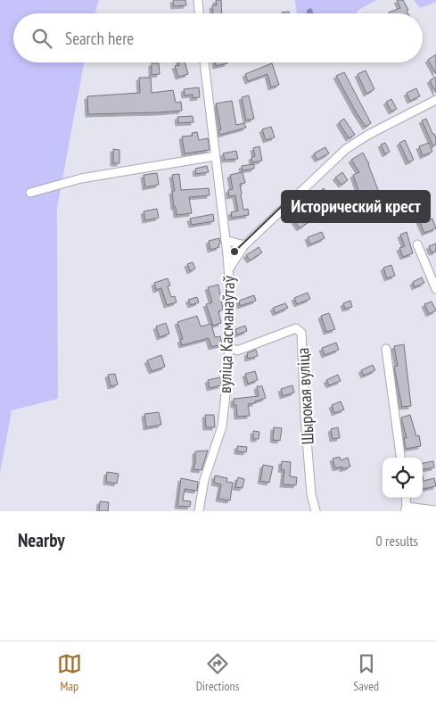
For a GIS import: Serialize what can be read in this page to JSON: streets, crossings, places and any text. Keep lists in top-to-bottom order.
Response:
{
  "streets": {
    "street": ["вуліца Касманаўтаў", "Шырокая вуліца"]
  },
  "crossings": [
    ["вуліца Касманаўтаў", "Шырокая вуліца"]
  ],
  "places": ["Исторический крест"],
  "page": {
    "search": "Search here",
    "heading": ["Nearby", "0 results"],
    "nav": ["Map", "Directions", "Saved"]
  }
}
